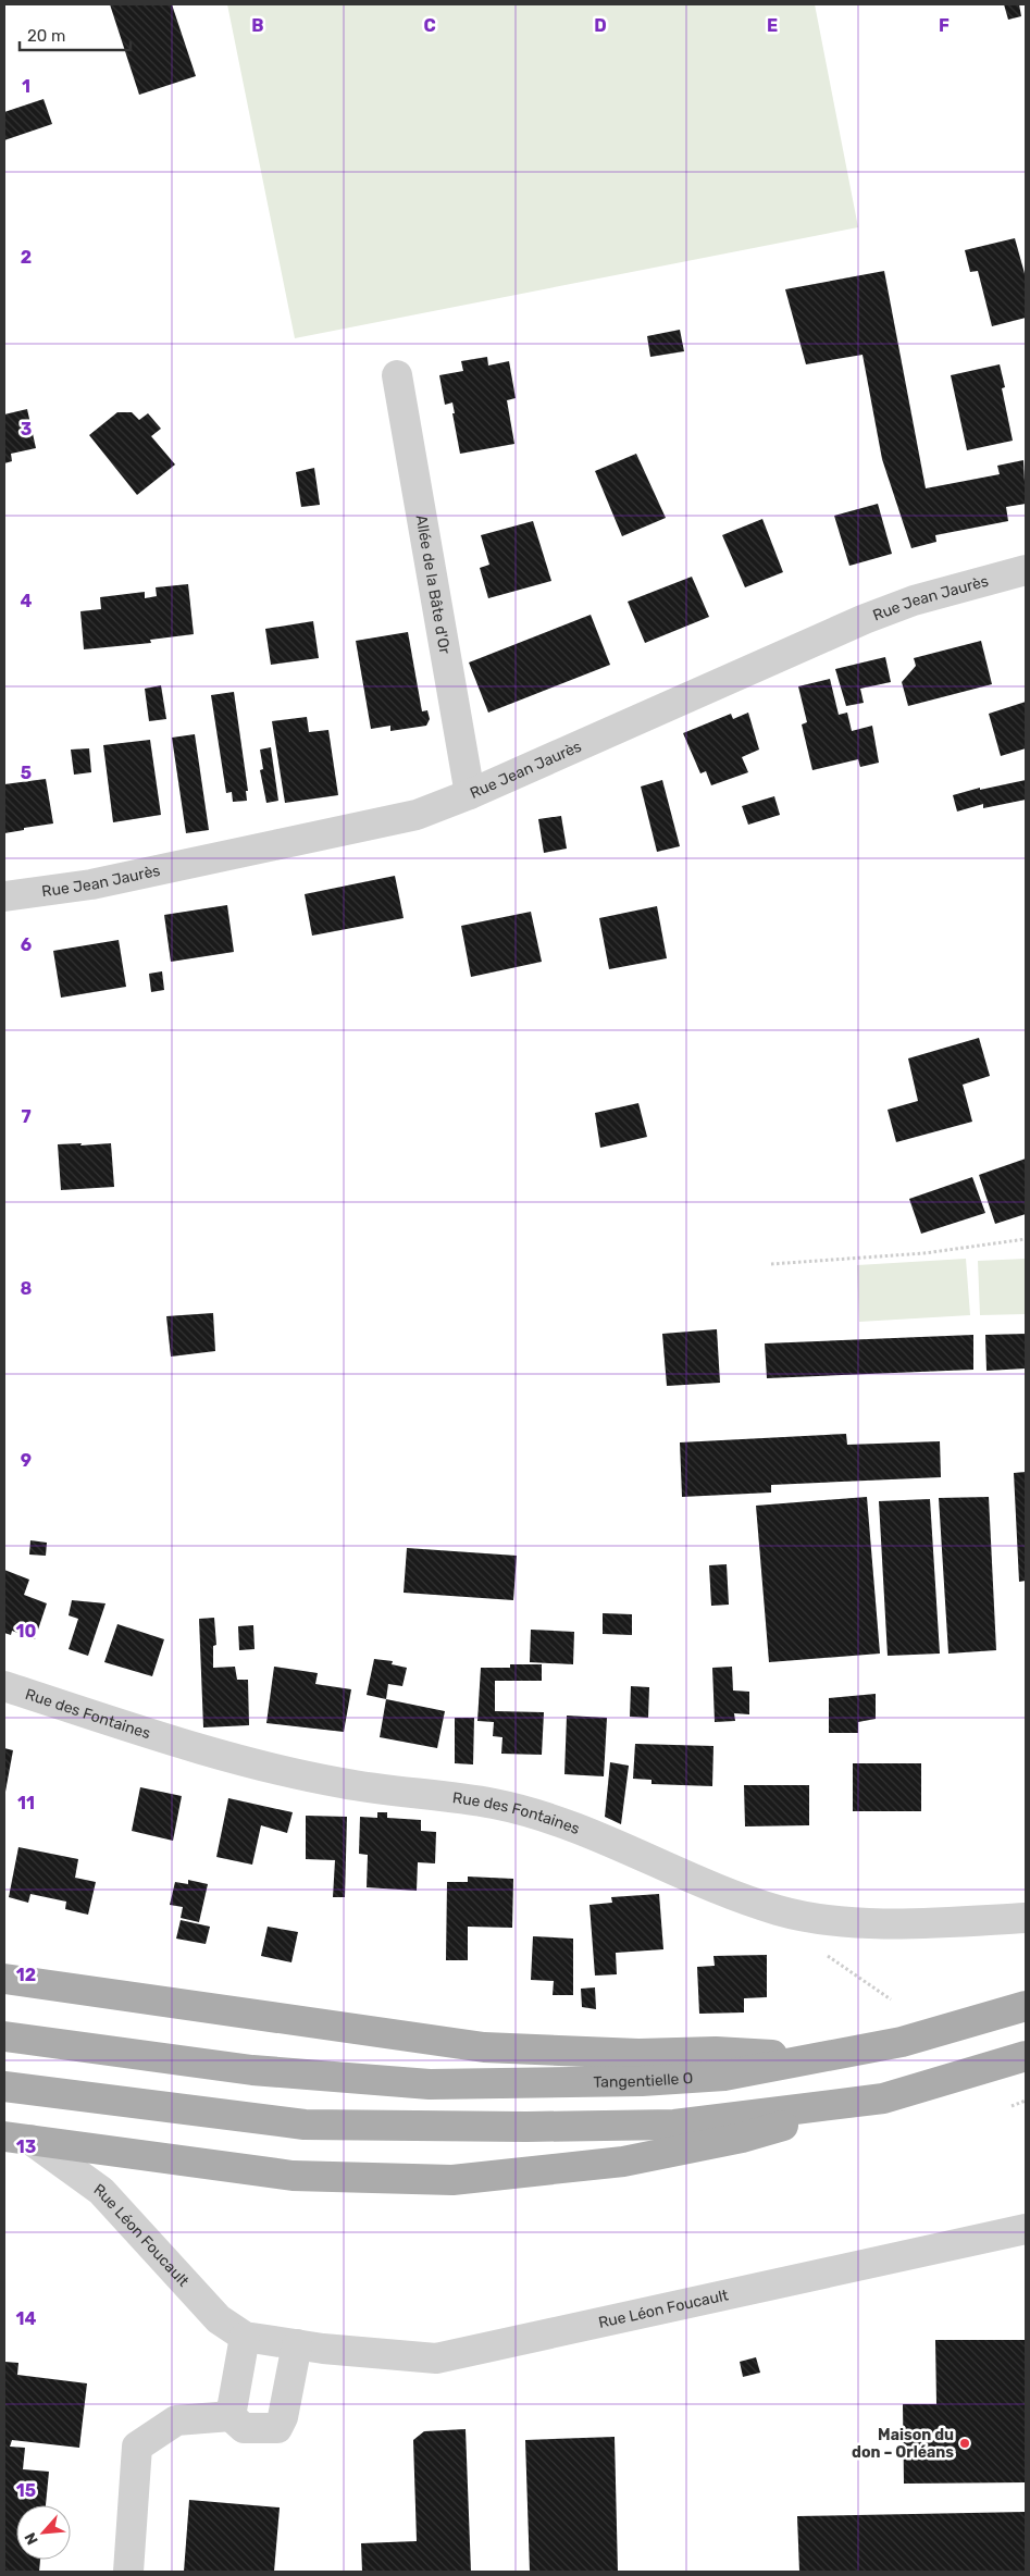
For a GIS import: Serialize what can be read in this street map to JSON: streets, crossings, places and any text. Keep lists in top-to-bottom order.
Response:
{
  "streets": {
    "main road": ["Tangentielle O"],
    "street": [
      "Allée de la Bâte d'Or",
      "Rue Jean Jaurès",
      "Rue des Fontaines",
      "Rue Léon Foucault"
    ]
  },
  "crossings": [
    ["Allée de la Bâte d'Or", "Rue Jean Jaurès"]
  ],
  "places": ["Maison du don – Orléans"],
  "scale_bar": "20 m",
  "north": "bottom left",
  "grid": {
    "columns": [
      "B",
      "C",
      "D",
      "E",
      "F"
    ],
    "rows": [
      "1",
      "2",
      "3",
      "4",
      "5",
      "6",
      "7",
      "8",
      "9",
      "10",
      "11",
      "12",
      "13",
      "14",
      "15"
    ]
  }
}
